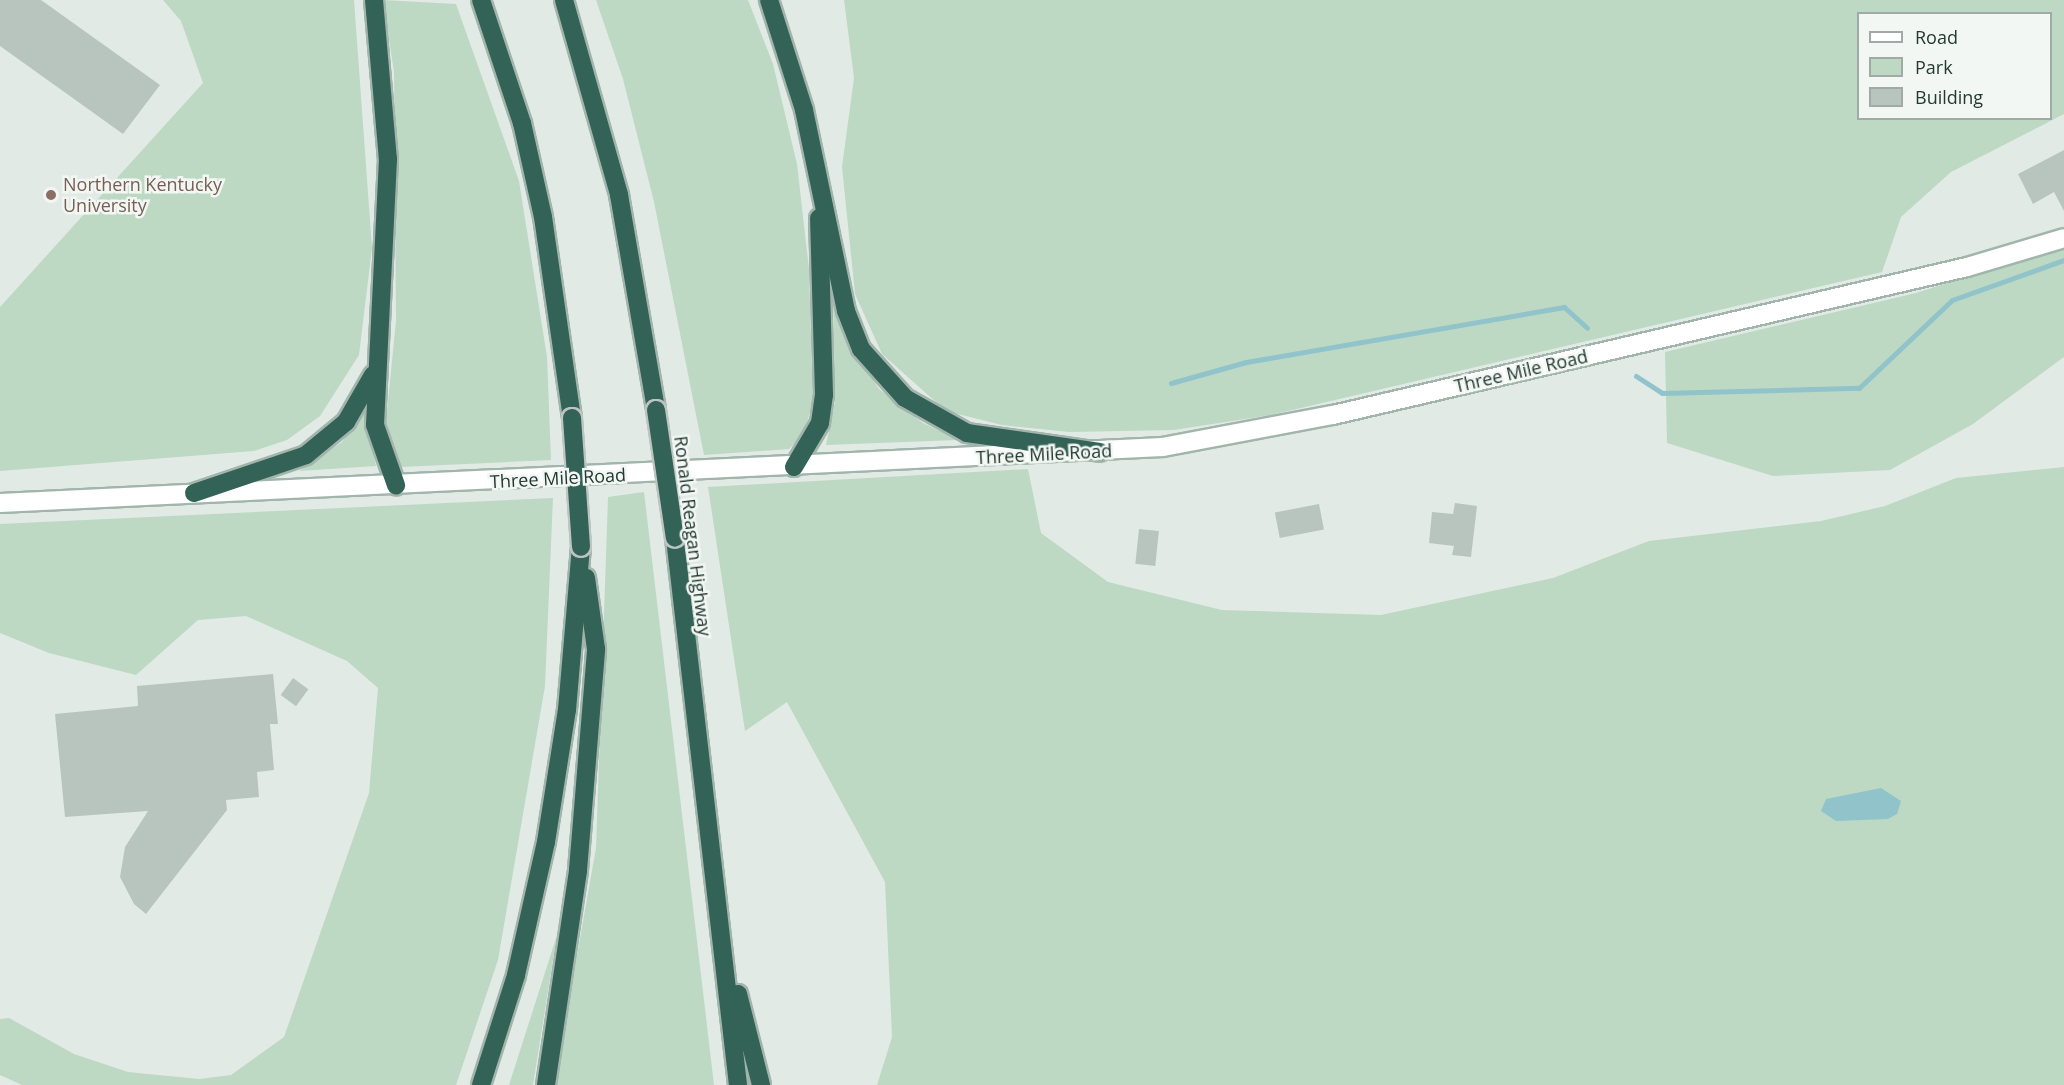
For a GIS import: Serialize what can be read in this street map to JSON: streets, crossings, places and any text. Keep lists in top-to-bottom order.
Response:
{
  "streets": {
    "highway": ["Ronald Reagan Highway"],
    "street": ["Three Mile Road"]
  },
  "places": ["Northern Kentucky University"],
  "legend": ["Road", "Park", "Building"]
}
